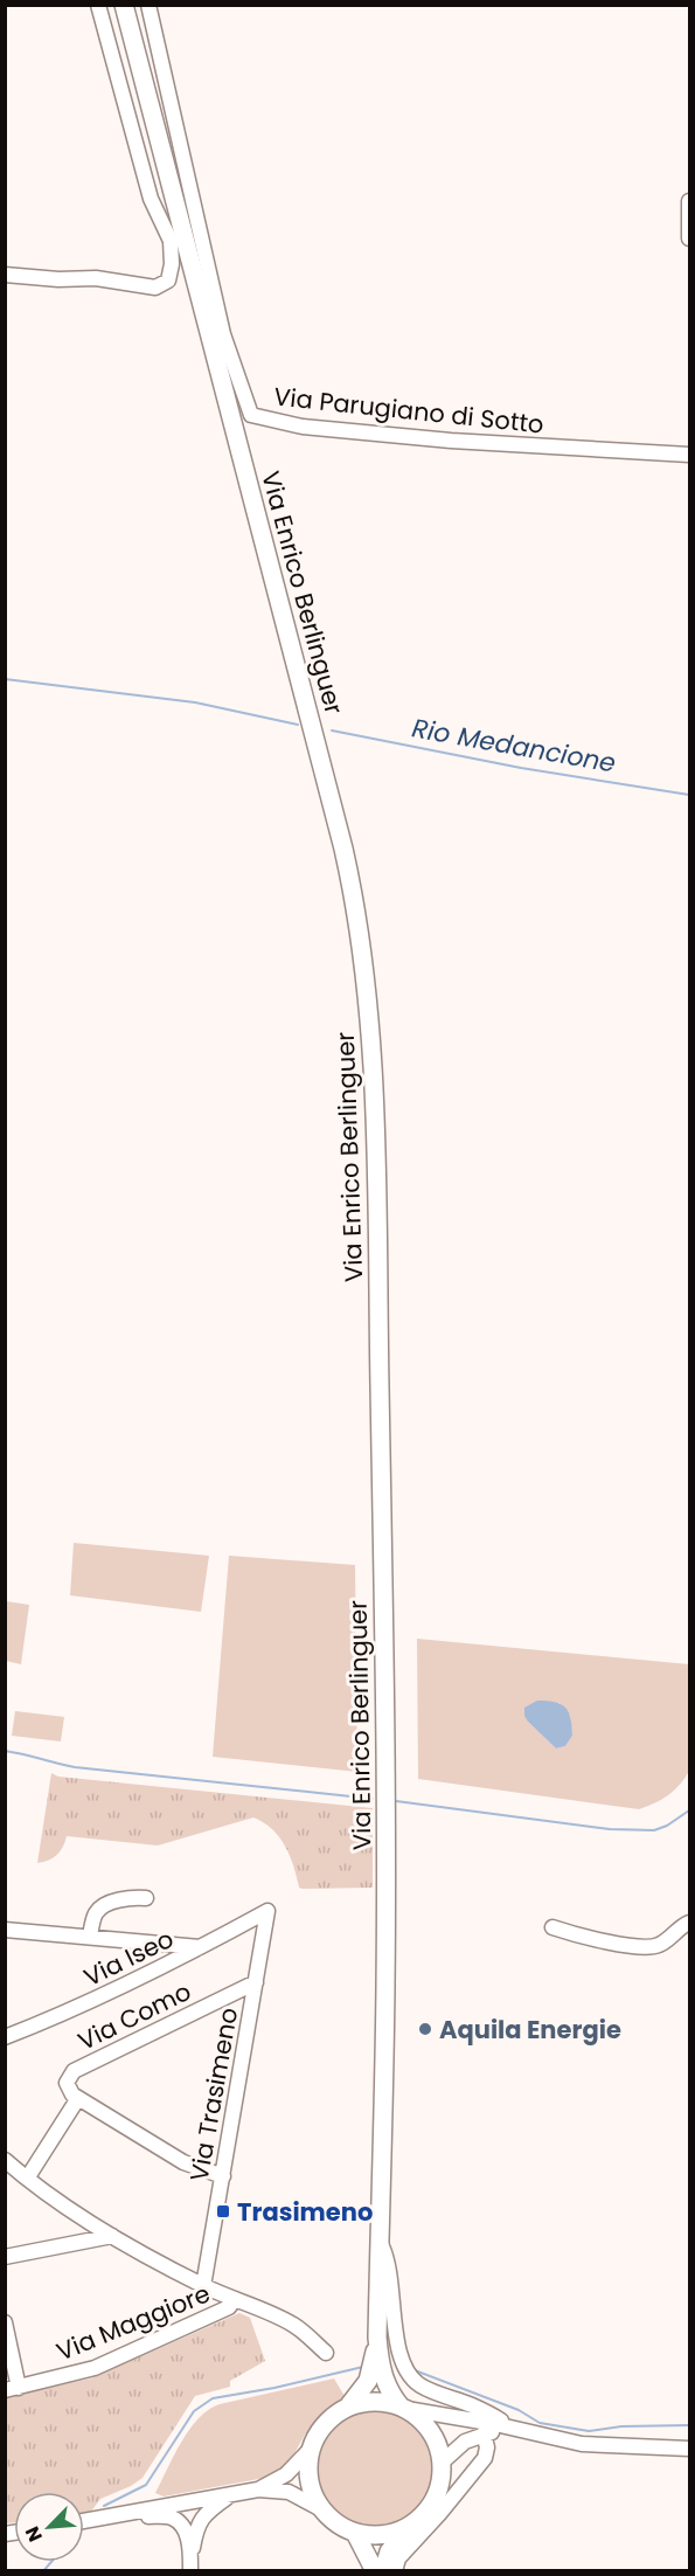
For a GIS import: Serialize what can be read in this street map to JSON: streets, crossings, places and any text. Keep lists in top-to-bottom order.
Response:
{
  "streets": {
    "main road": ["Via Enrico Berlinguer"],
    "street": [
      "Via Parugiano di Sotto",
      "Via Iseo",
      "Via Como",
      "Via Trasimeno",
      "Via Maggiore"
    ]
  },
  "crossings": [
    ["Via Iseo", "Via Trasimeno"],
    ["Via Como", "Via Trasimeno"]
  ],
  "water": ["Rio Medancione"],
  "places": {
    "other": ["Aquila Energie"],
    "transit": ["Trasimeno"]
  },
  "north": "bottom left"
}
